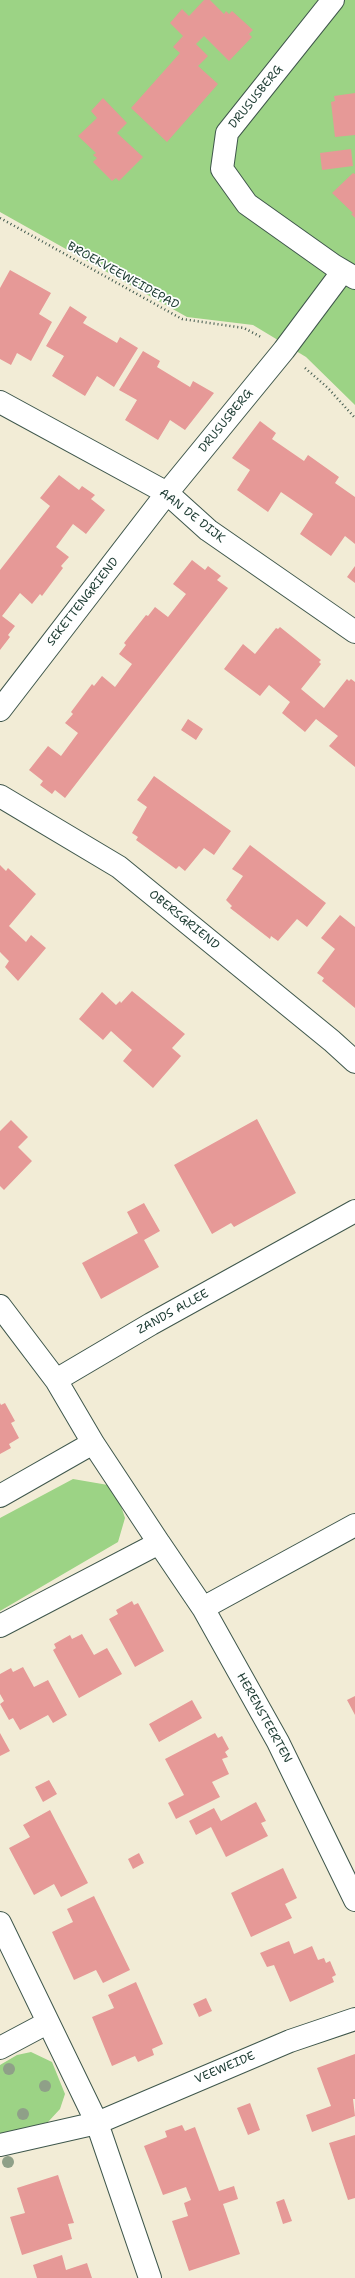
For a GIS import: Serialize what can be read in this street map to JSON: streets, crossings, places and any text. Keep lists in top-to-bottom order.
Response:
{
  "streets": {
    "street": [
      "DRUSUSBERG",
      "AAN DE DIJK",
      "SEKETTENGRIEND",
      "OBERSGRIEND",
      "ZANDS ALLEE",
      "HERENSTEERTEN",
      "VEEWEIDE"
    ],
    "path": ["BROEKVEEWEIDEPAD"]
  },
  "crossings": [
    ["DRUSUSBERG", "BROEKVEEWEIDEPAD"],
    ["DRUSUSBERG", "AAN DE DIJK"],
    ["DRUSUSBERG", "SEKETTENGRIEND"],
    ["AAN DE DIJK", "SEKETTENGRIEND"]
  ]
}
